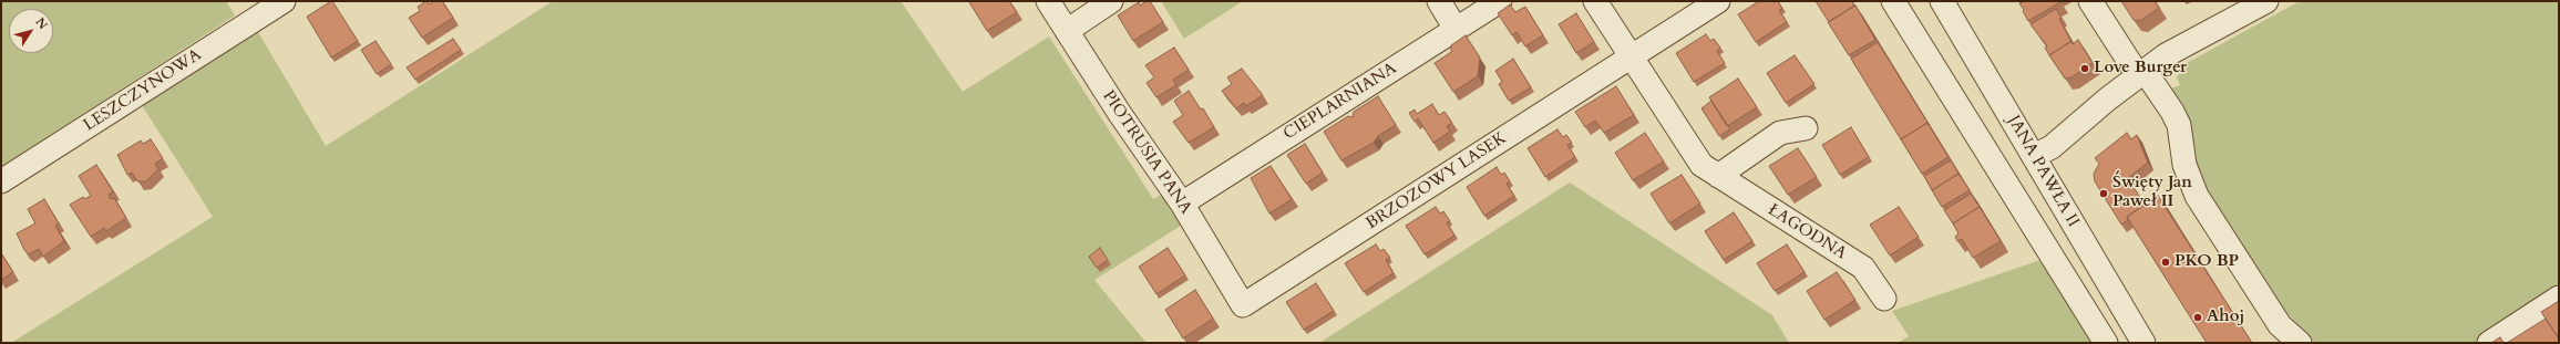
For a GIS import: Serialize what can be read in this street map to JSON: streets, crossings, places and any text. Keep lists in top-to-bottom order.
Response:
{
  "streets": {
    "street": [
      "LESZCZYNOWA",
      "CIEPLARNIANA",
      "PIOTRUSIA PANA",
      "JANA PAWŁA II",
      "BRZOZOWY LASEK",
      "ŁAGODNA"
    ]
  },
  "crossings": [
    ["CIEPLARNIANA", "PIOTRUSIA PANA"],
    ["PIOTRUSIA PANA", "BRZOZOWY LASEK"],
    ["BRZOZOWY LASEK", "ŁAGODNA"]
  ],
  "places": [
    "Love Burger",
    "Święty Jan Paweł II",
    "PKO BP",
    "Ahoj"
  ],
  "north": "top right"
}
